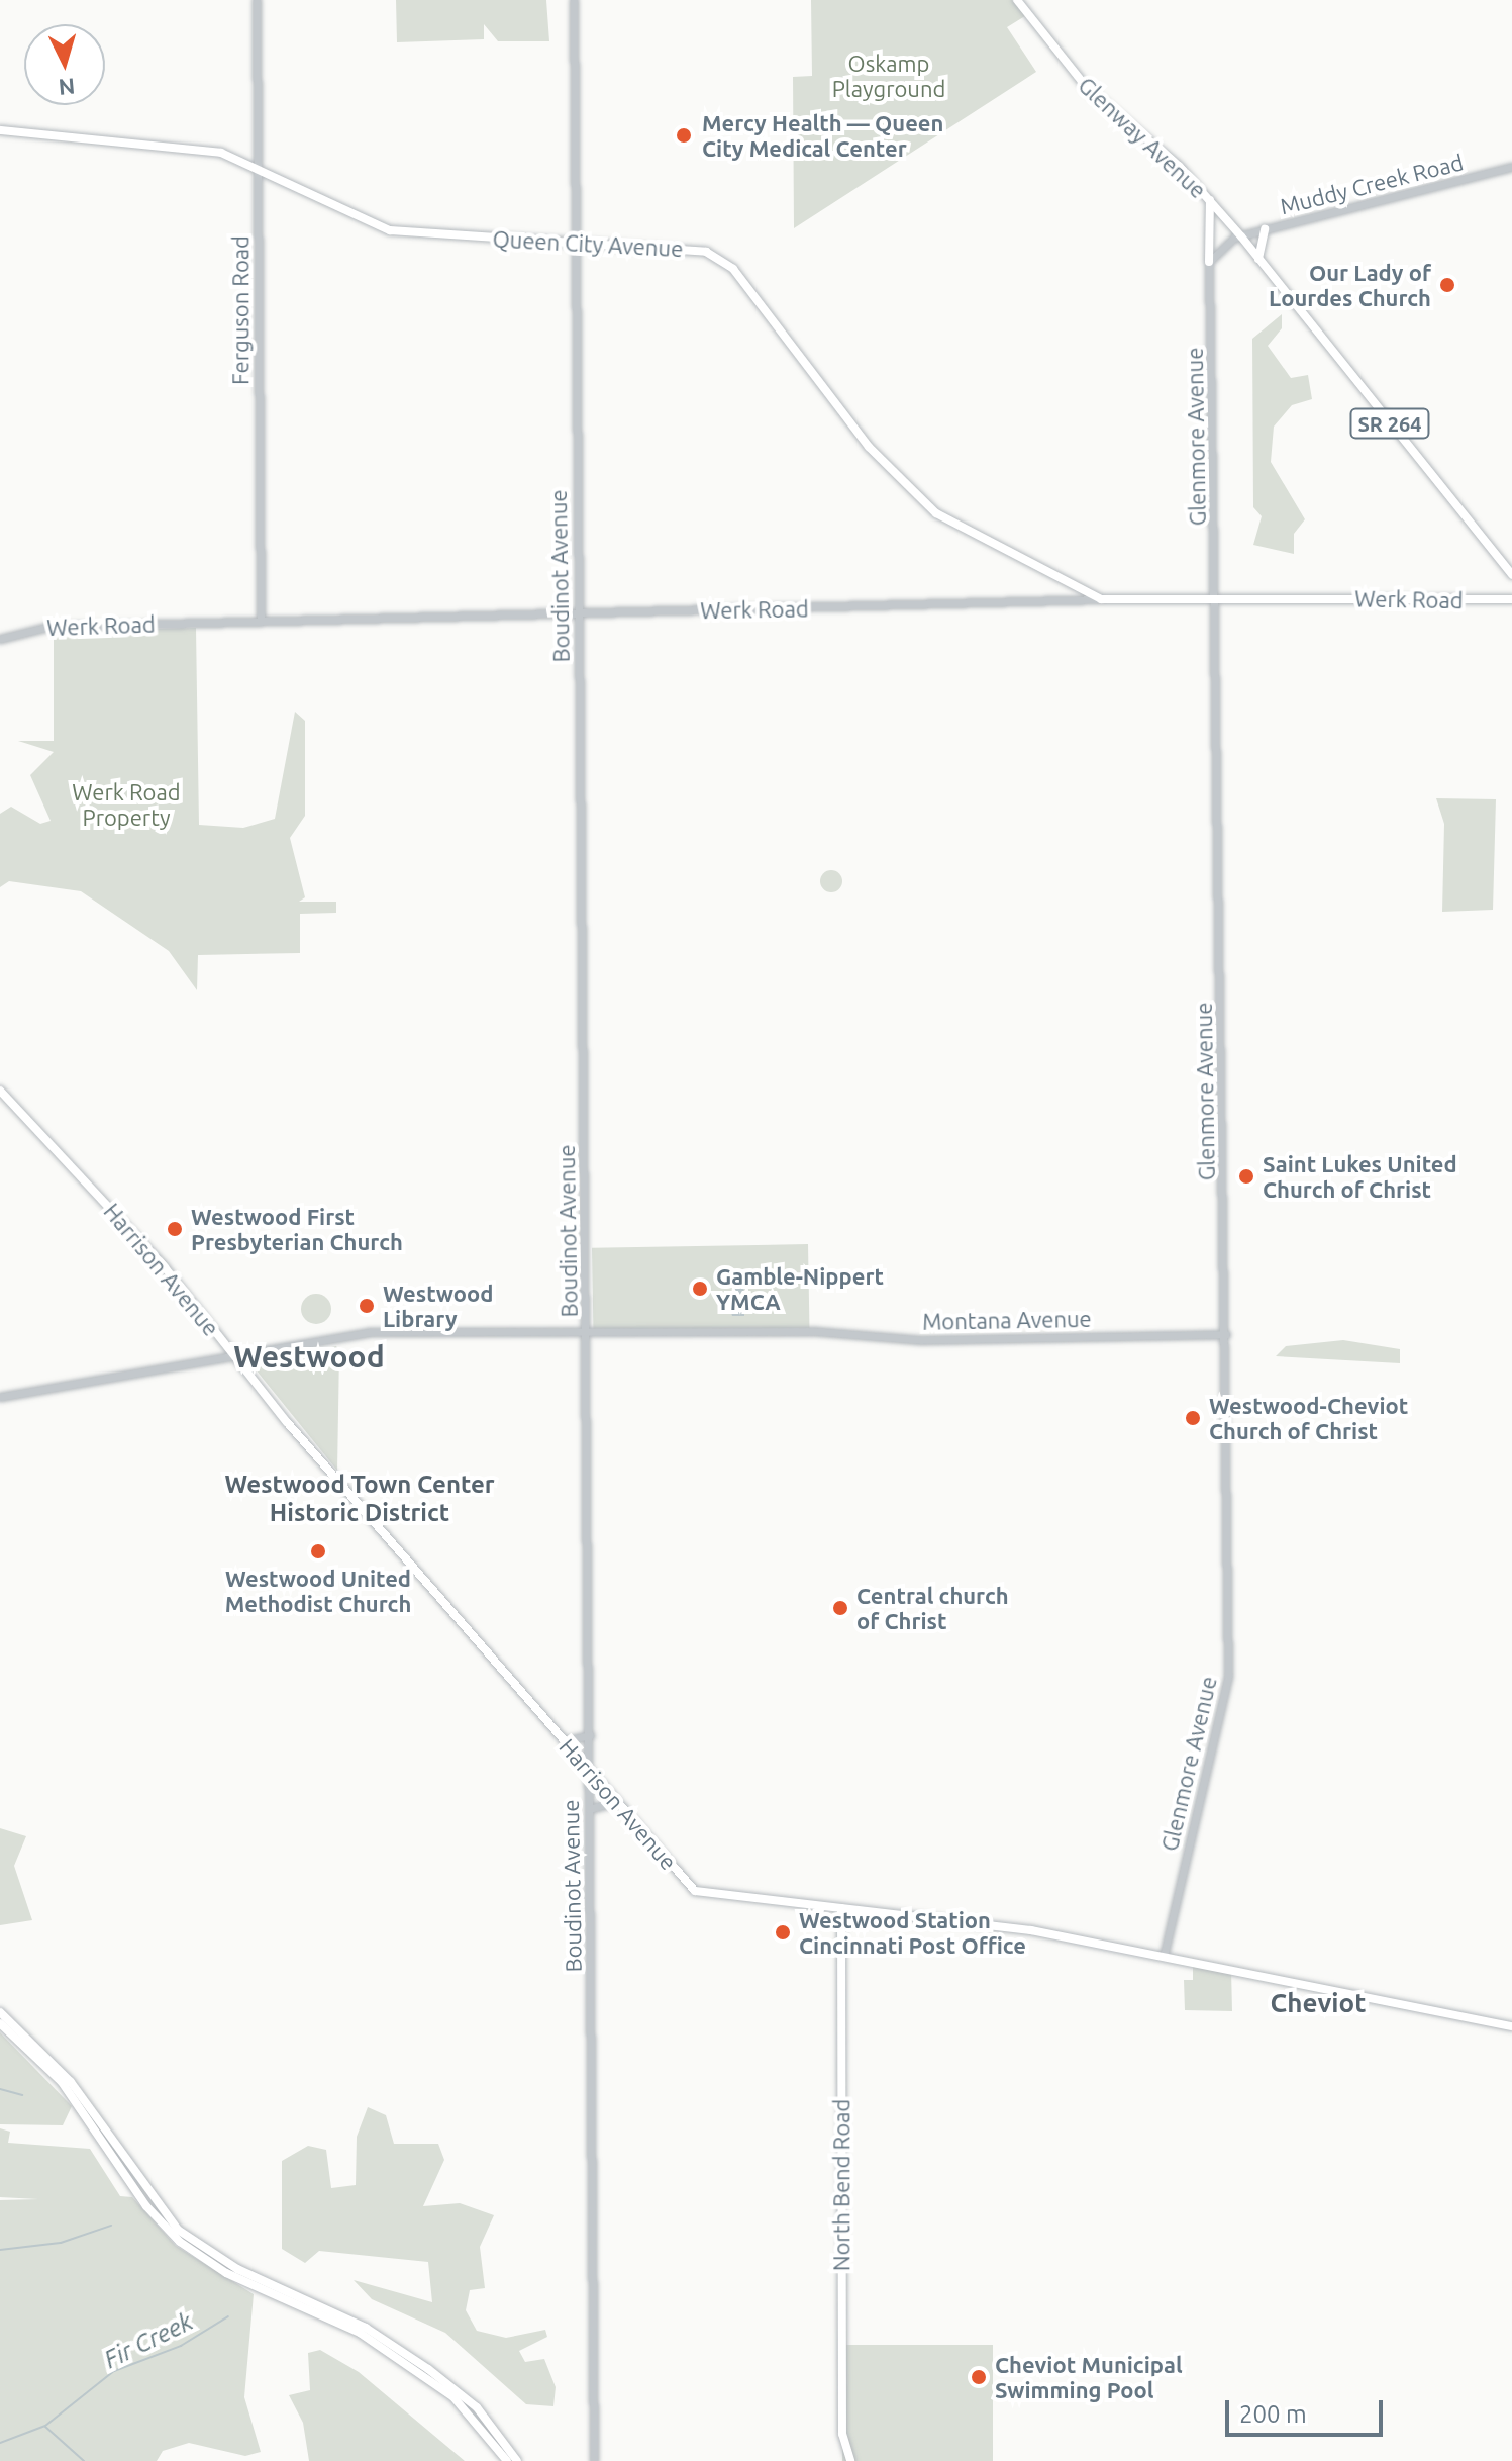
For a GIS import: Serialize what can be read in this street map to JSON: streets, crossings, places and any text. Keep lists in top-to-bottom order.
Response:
{
  "streets": {
    "main road": [
      "Glenway Avenue",
      "Queen City Avenue",
      "SR 264",
      "Werk Road",
      "Harrison Avenue",
      "North Bend Road"
    ],
    "street": [
      "Muddy Creek Road",
      "Ferguson Road",
      "Glenmore Avenue",
      "Boudinot Avenue",
      "Montana Avenue"
    ]
  },
  "crossings": [
    ["Glenway Avenue", "Muddy Creek Road"],
    ["Queen City Avenue", "Ferguson Road"],
    ["Queen City Avenue", "Boudinot Avenue"],
    ["Queen City Avenue", "Werk Road"],
    ["Ferguson Road", "Werk Road"],
    ["Glenmore Avenue", "Werk Road"],
    ["Glenmore Avenue", "Harrison Avenue"],
    ["Glenmore Avenue", "Montana Avenue"],
    ["Boudinot Avenue", "Werk Road"],
    ["Boudinot Avenue", "Harrison Avenue"],
    ["Boudinot Avenue", "Montana Avenue"],
    ["Harrison Avenue", "Montana Avenue"],
    ["Harrison Avenue", "North Bend Road"]
  ],
  "districts": ["Westwood", "Westwood Town Center Historic District", "Cheviot"],
  "water": ["Fir Creek"],
  "parks": ["Oskamp Playground", "Werk Road Property"],
  "places": [
    "Mercy Health — Queen City Medical Center",
    "Our Lady of Lourdes Church",
    "Saint Lukes United Church of Christ",
    "Westwood First Presbyterian Church",
    "Gamble-Nippert YMCA",
    "Westwood Library",
    "Westwood-Cheviot Church of Christ",
    "Westwood United Methodist Church",
    "Central church of Christ",
    "Westwood Station Cincinnati Post Office",
    "Cheviot Municipal Swimming Pool"
  ],
  "scale_bar": "200 m",
  "north": "bottom"
}
